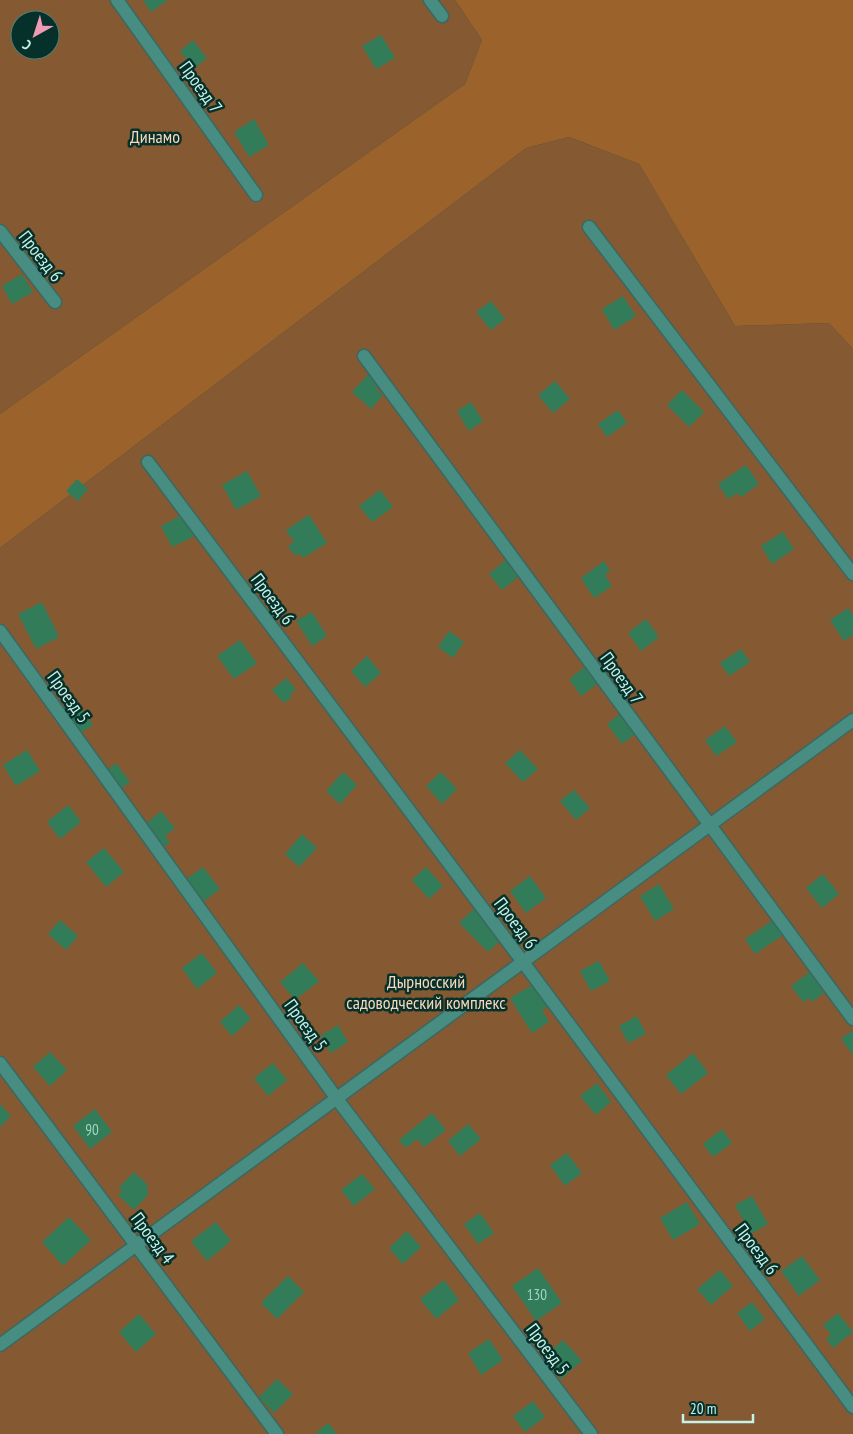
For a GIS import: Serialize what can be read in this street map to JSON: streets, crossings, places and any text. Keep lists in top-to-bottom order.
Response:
{
  "streets": {
    "street": [
      "Проезд 7",
      "Проезд 6",
      "Проезд 5",
      "Проезд 4"
    ]
  },
  "parks": ["Динамо", "Дырносский садоводческий комплекс"],
  "house_numbers": ["90", "130"],
  "scale_bar": "20 m",
  "north": "bottom left"
}
